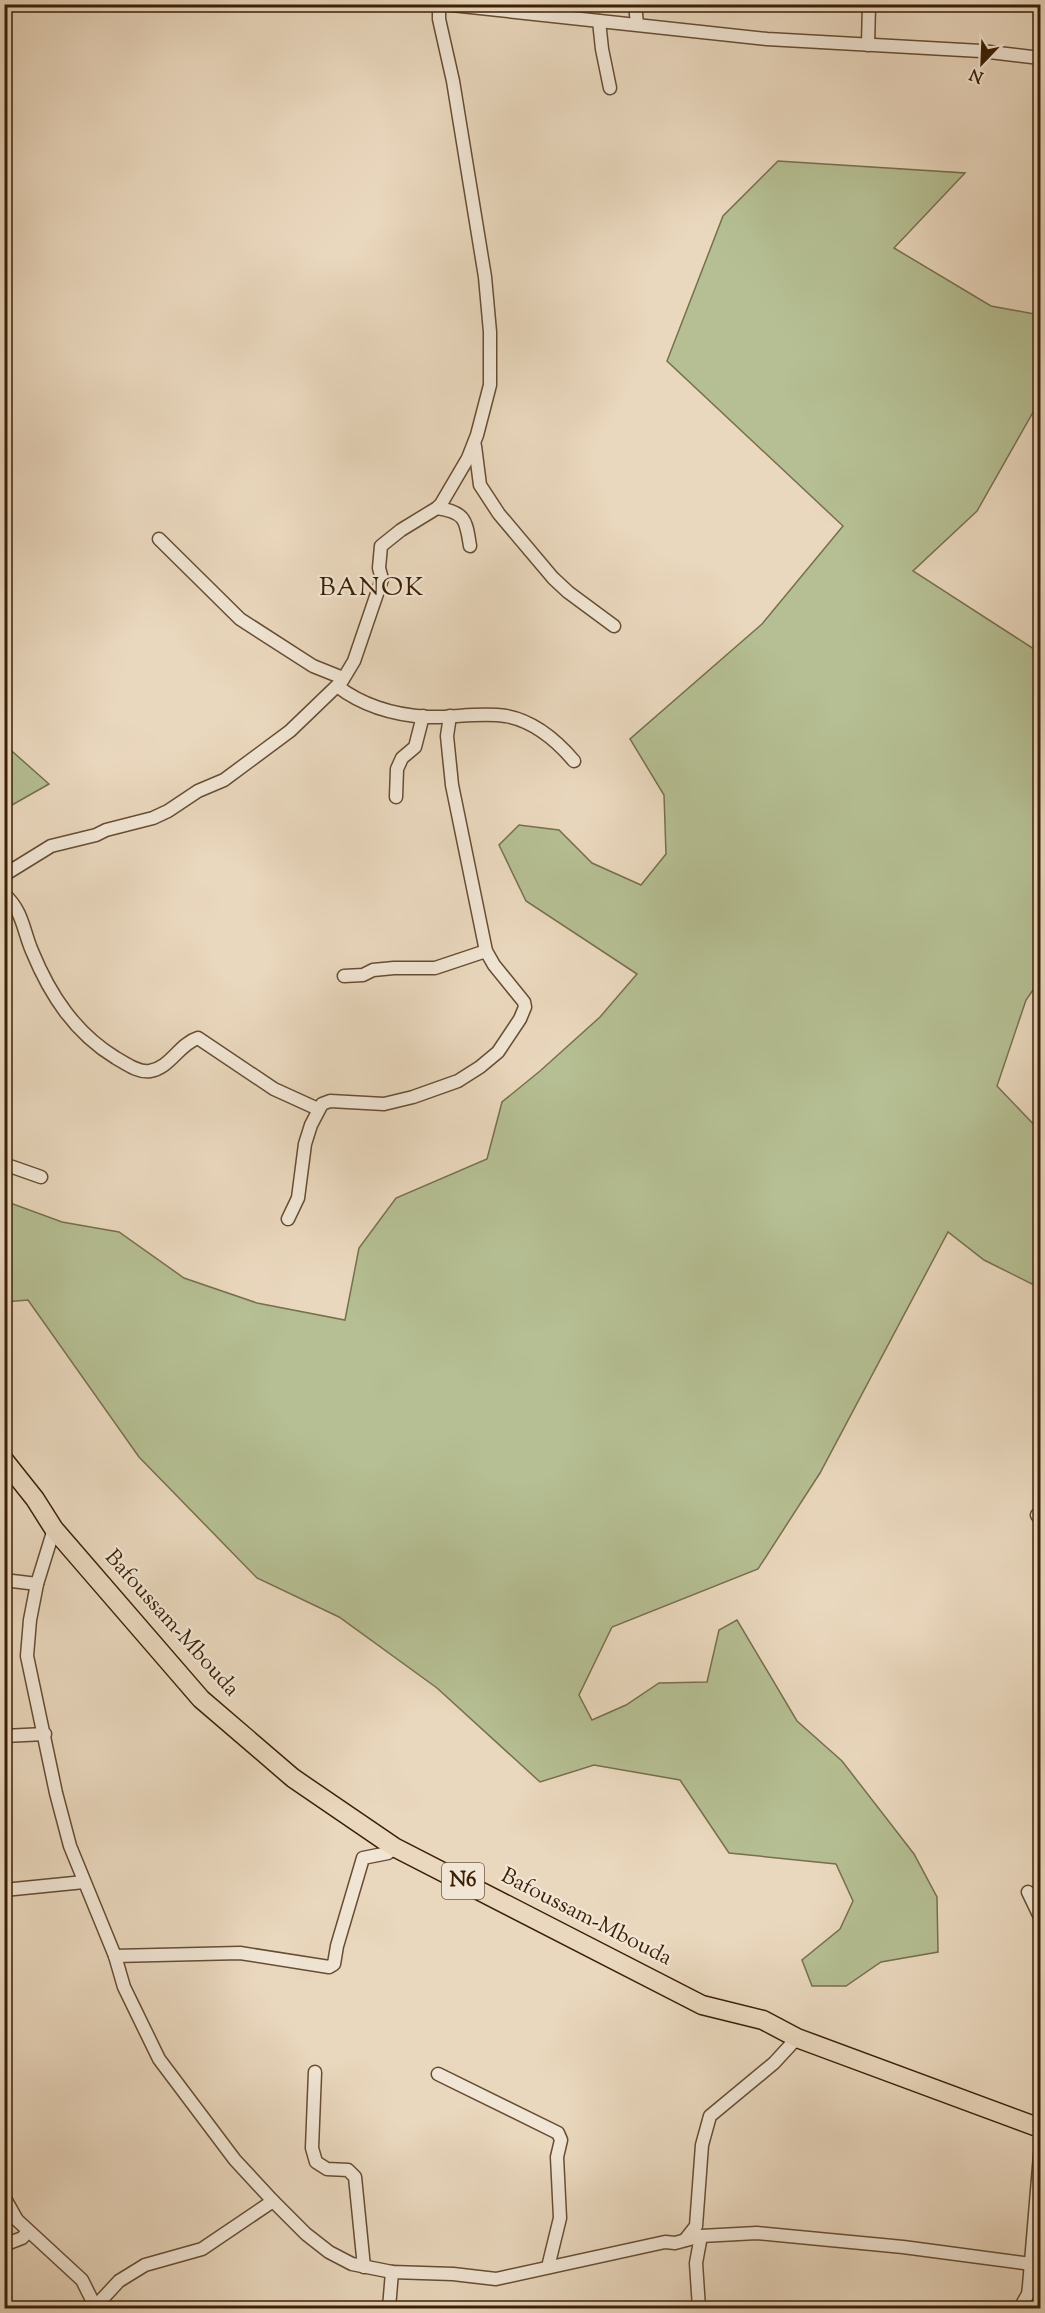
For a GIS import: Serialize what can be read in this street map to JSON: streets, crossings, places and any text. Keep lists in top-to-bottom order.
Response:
{
  "streets": {
    "highway": ["Bafoussam-Mbouda", "N6"]
  },
  "districts": ["BANOK"],
  "north": "bottom left"
}
